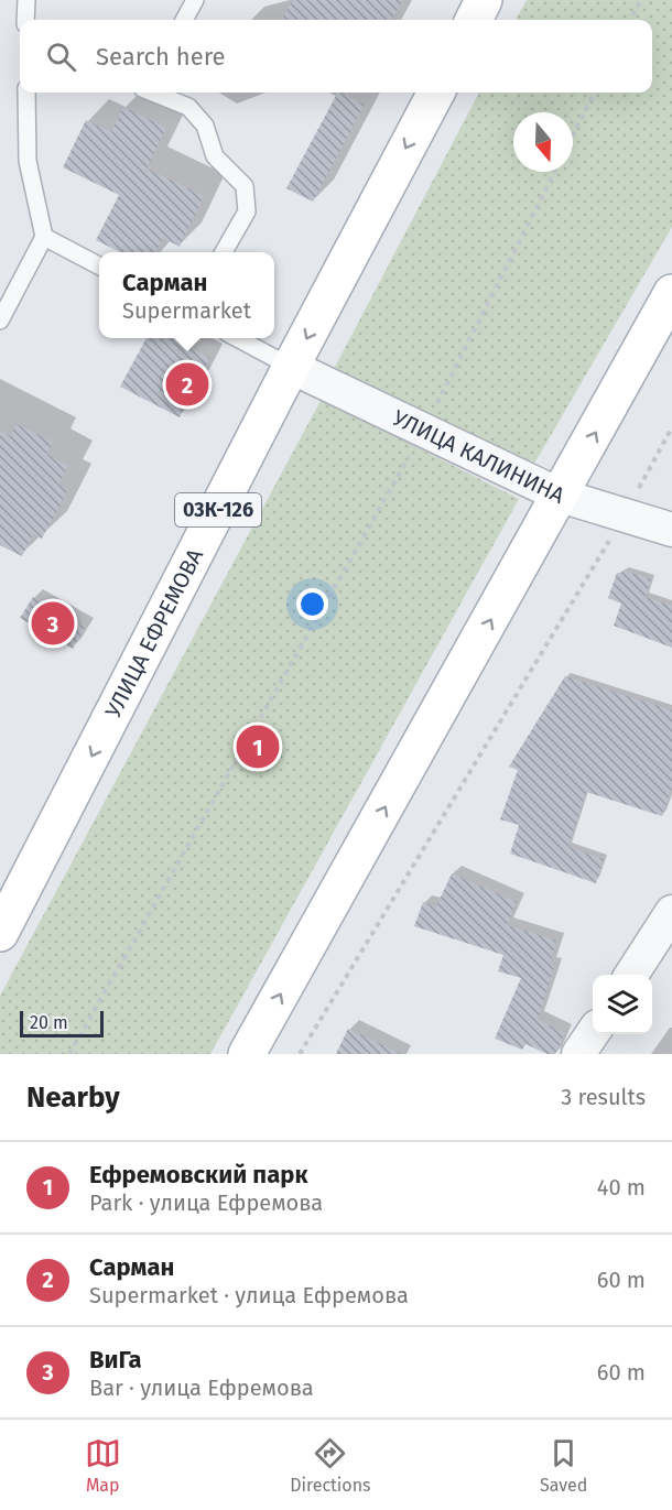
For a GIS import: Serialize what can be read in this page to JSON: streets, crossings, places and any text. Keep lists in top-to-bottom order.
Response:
{
  "streets": {
    "main road": ["03К-126", "УЛИЦА ЕФРЕМОВА"],
    "street": ["УЛИЦА КАЛИНИНА"]
  },
  "crossings": [
    ["УЛИЦА КАЛИНИНА", "УЛИЦА ЕФРЕМОВА"]
  ],
  "scale_bar": "20 m",
  "north": "bottom",
  "page": {
    "search": "Search here",
    "popup": ["Сарман", "Supermarket"],
    "pins": ["2", "3", "1"],
    "scale": "20 m",
    "heading": ["Nearby", "3 results"],
    "list": [
      {
        "mark": "1",
        "name": "Ефремовский парк",
        "note": "Park · улица Ефремова",
        "value": "40 m"
      },
      {
        "mark": "2",
        "name": "Сарман",
        "note": "Supermarket · улица Ефремова",
        "value": "60 m"
      },
      {
        "mark": "3",
        "name": "ВиГа",
        "note": "Bar · улица Ефремова",
        "value": "60 m"
      }
    ],
    "nav": ["Map", "Directions", "Saved"]
  }
}
